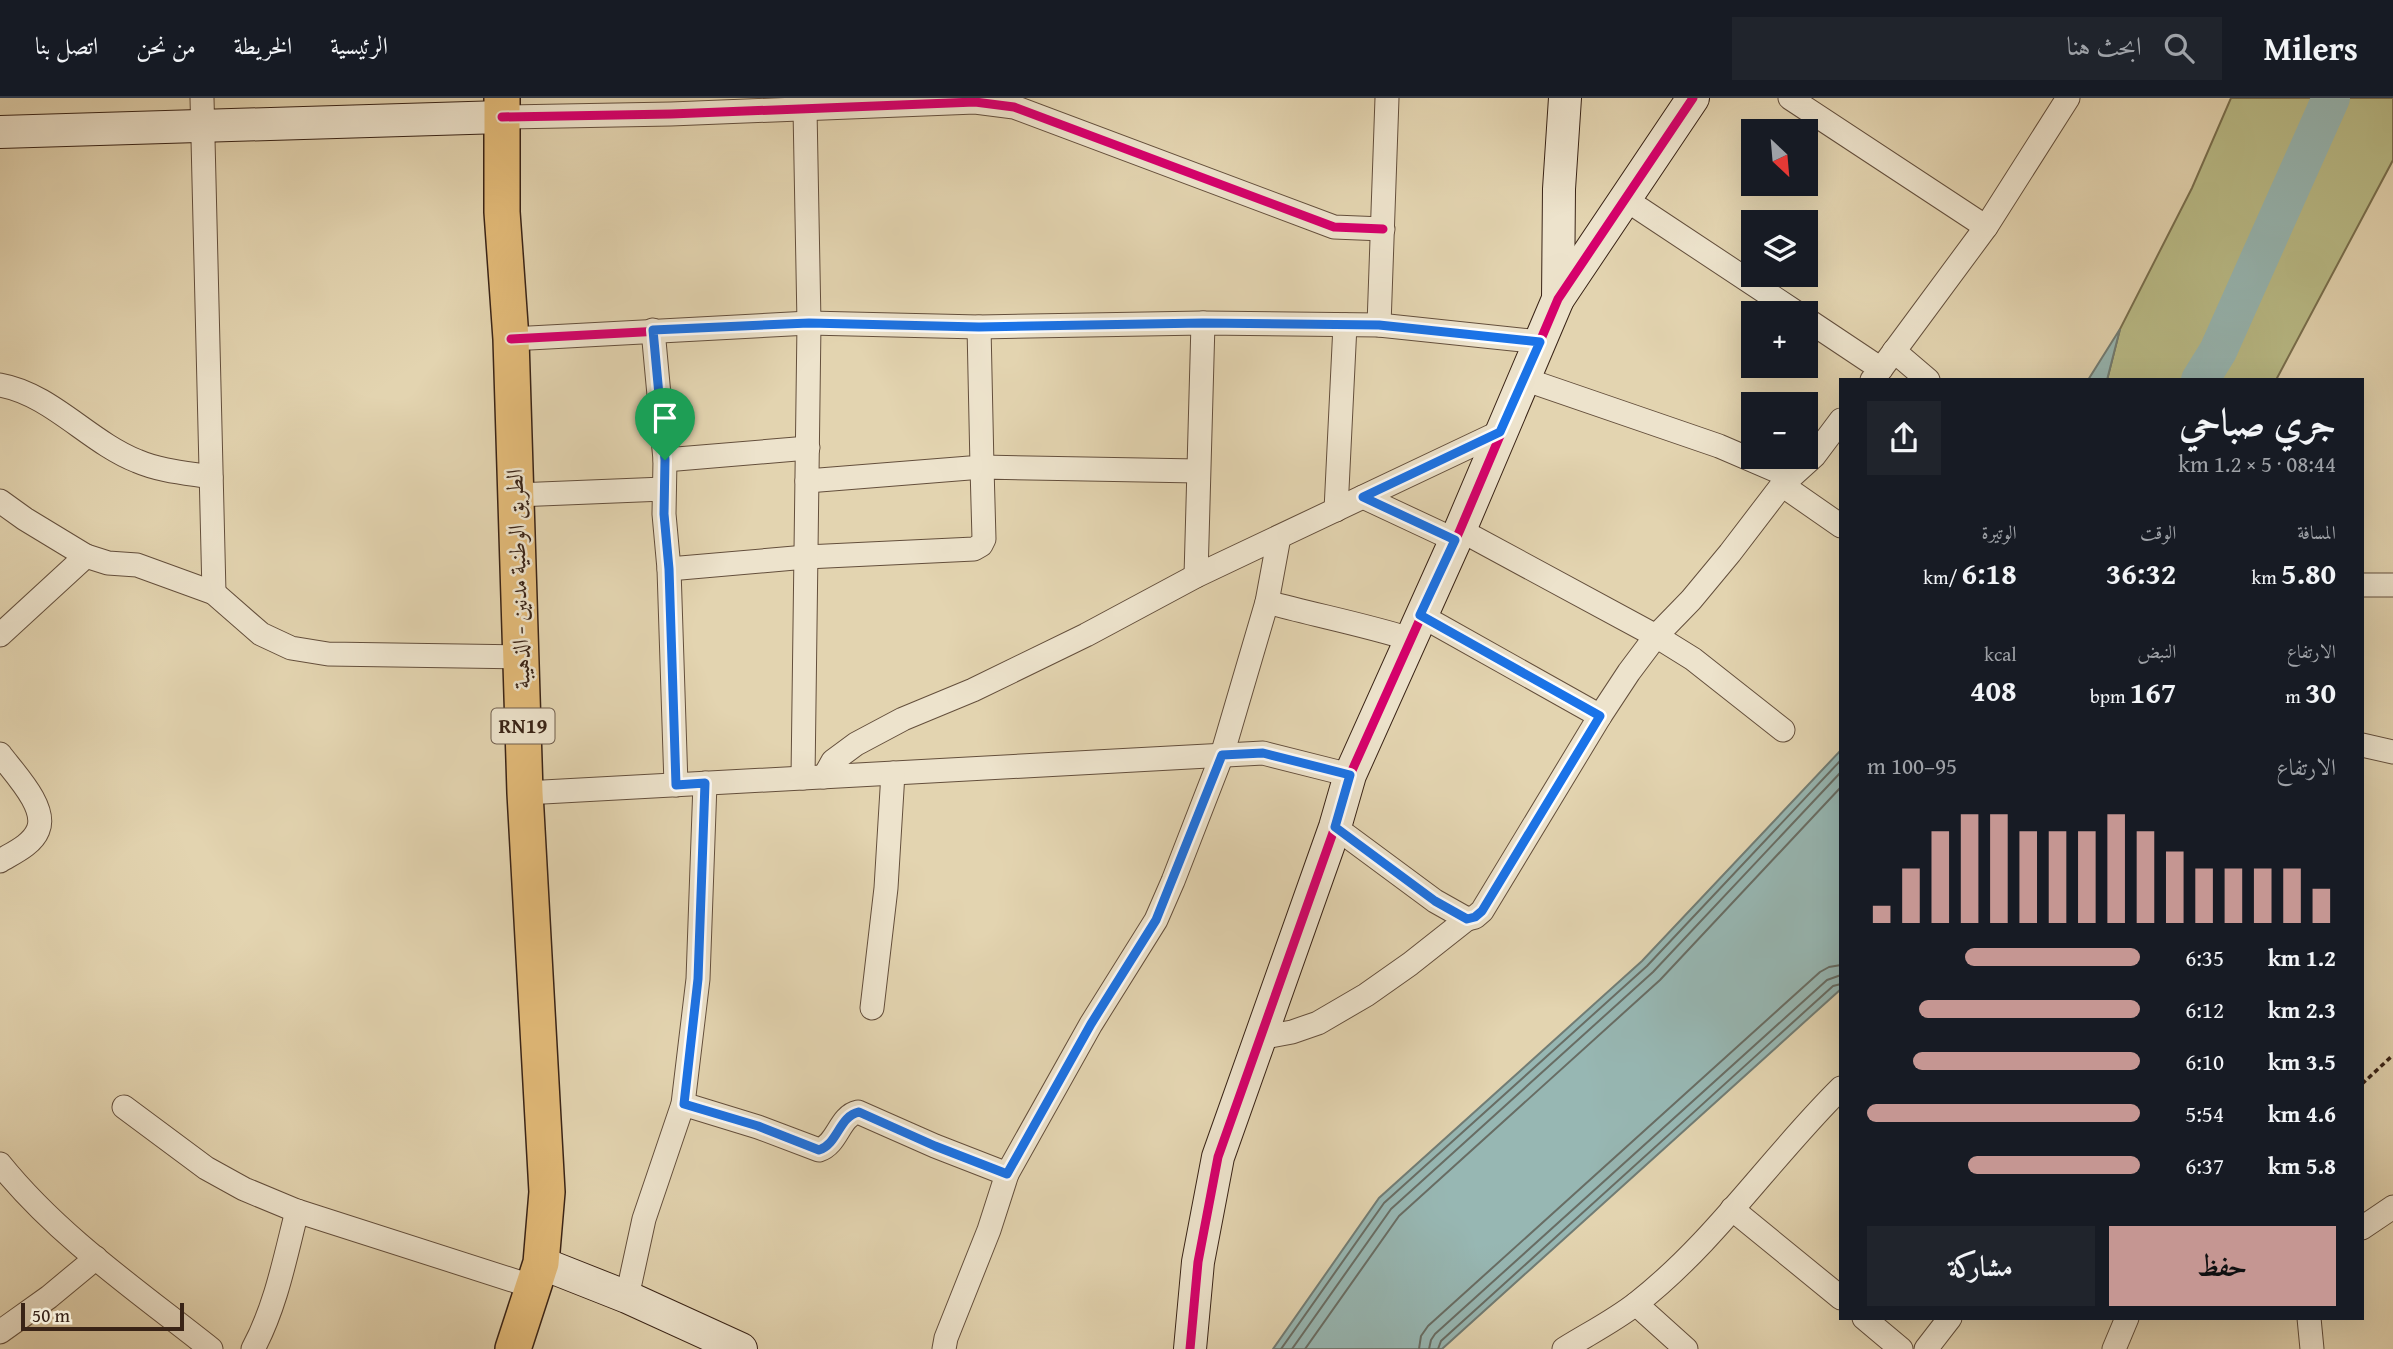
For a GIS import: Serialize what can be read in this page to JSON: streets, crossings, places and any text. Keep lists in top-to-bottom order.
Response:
{
  "streets": {
    "main road": ["الطريق الوطنية مدنين - الذهيبة", "RN19"]
  },
  "scale_bar": "50 m",
  "north": "bottom right",
  "page": {
    "header": "Milers",
    "search": "ابحث هنا",
    "nav": [
      "الرئيسية",
      "الخريطة",
      "من نحن",
      "اتصل بنا"
    ],
    "map_buttons": ["+", "−"],
    "heading": ["جري صباحي", "08:44 · 5 × 1.2 km"],
    "stats": [
      ["المسافة", "5.80 km"],
      ["الوقت", "36:32"],
      ["الوتيرة", "6:18 /km"],
      ["الارتفاع", "30 m"],
      ["النبض", "167 bpm"],
      ["kcal", "408"]
    ],
    "chart": ["الارتفاع", "95–100 m"],
    "list": [
      {
        "name": "1.2 km",
        "note": "6:35"
      },
      {
        "name": "2.3 km",
        "note": "6:12"
      },
      {
        "name": "3.5 km",
        "note": "6:10"
      },
      {
        "name": "4.6 km",
        "note": "5:54"
      },
      {
        "name": "5.8 km",
        "note": "6:37"
      }
    ],
    "buttons": ["حفظ", "مشاركة"],
    "scale": "50 m"
  }
}
